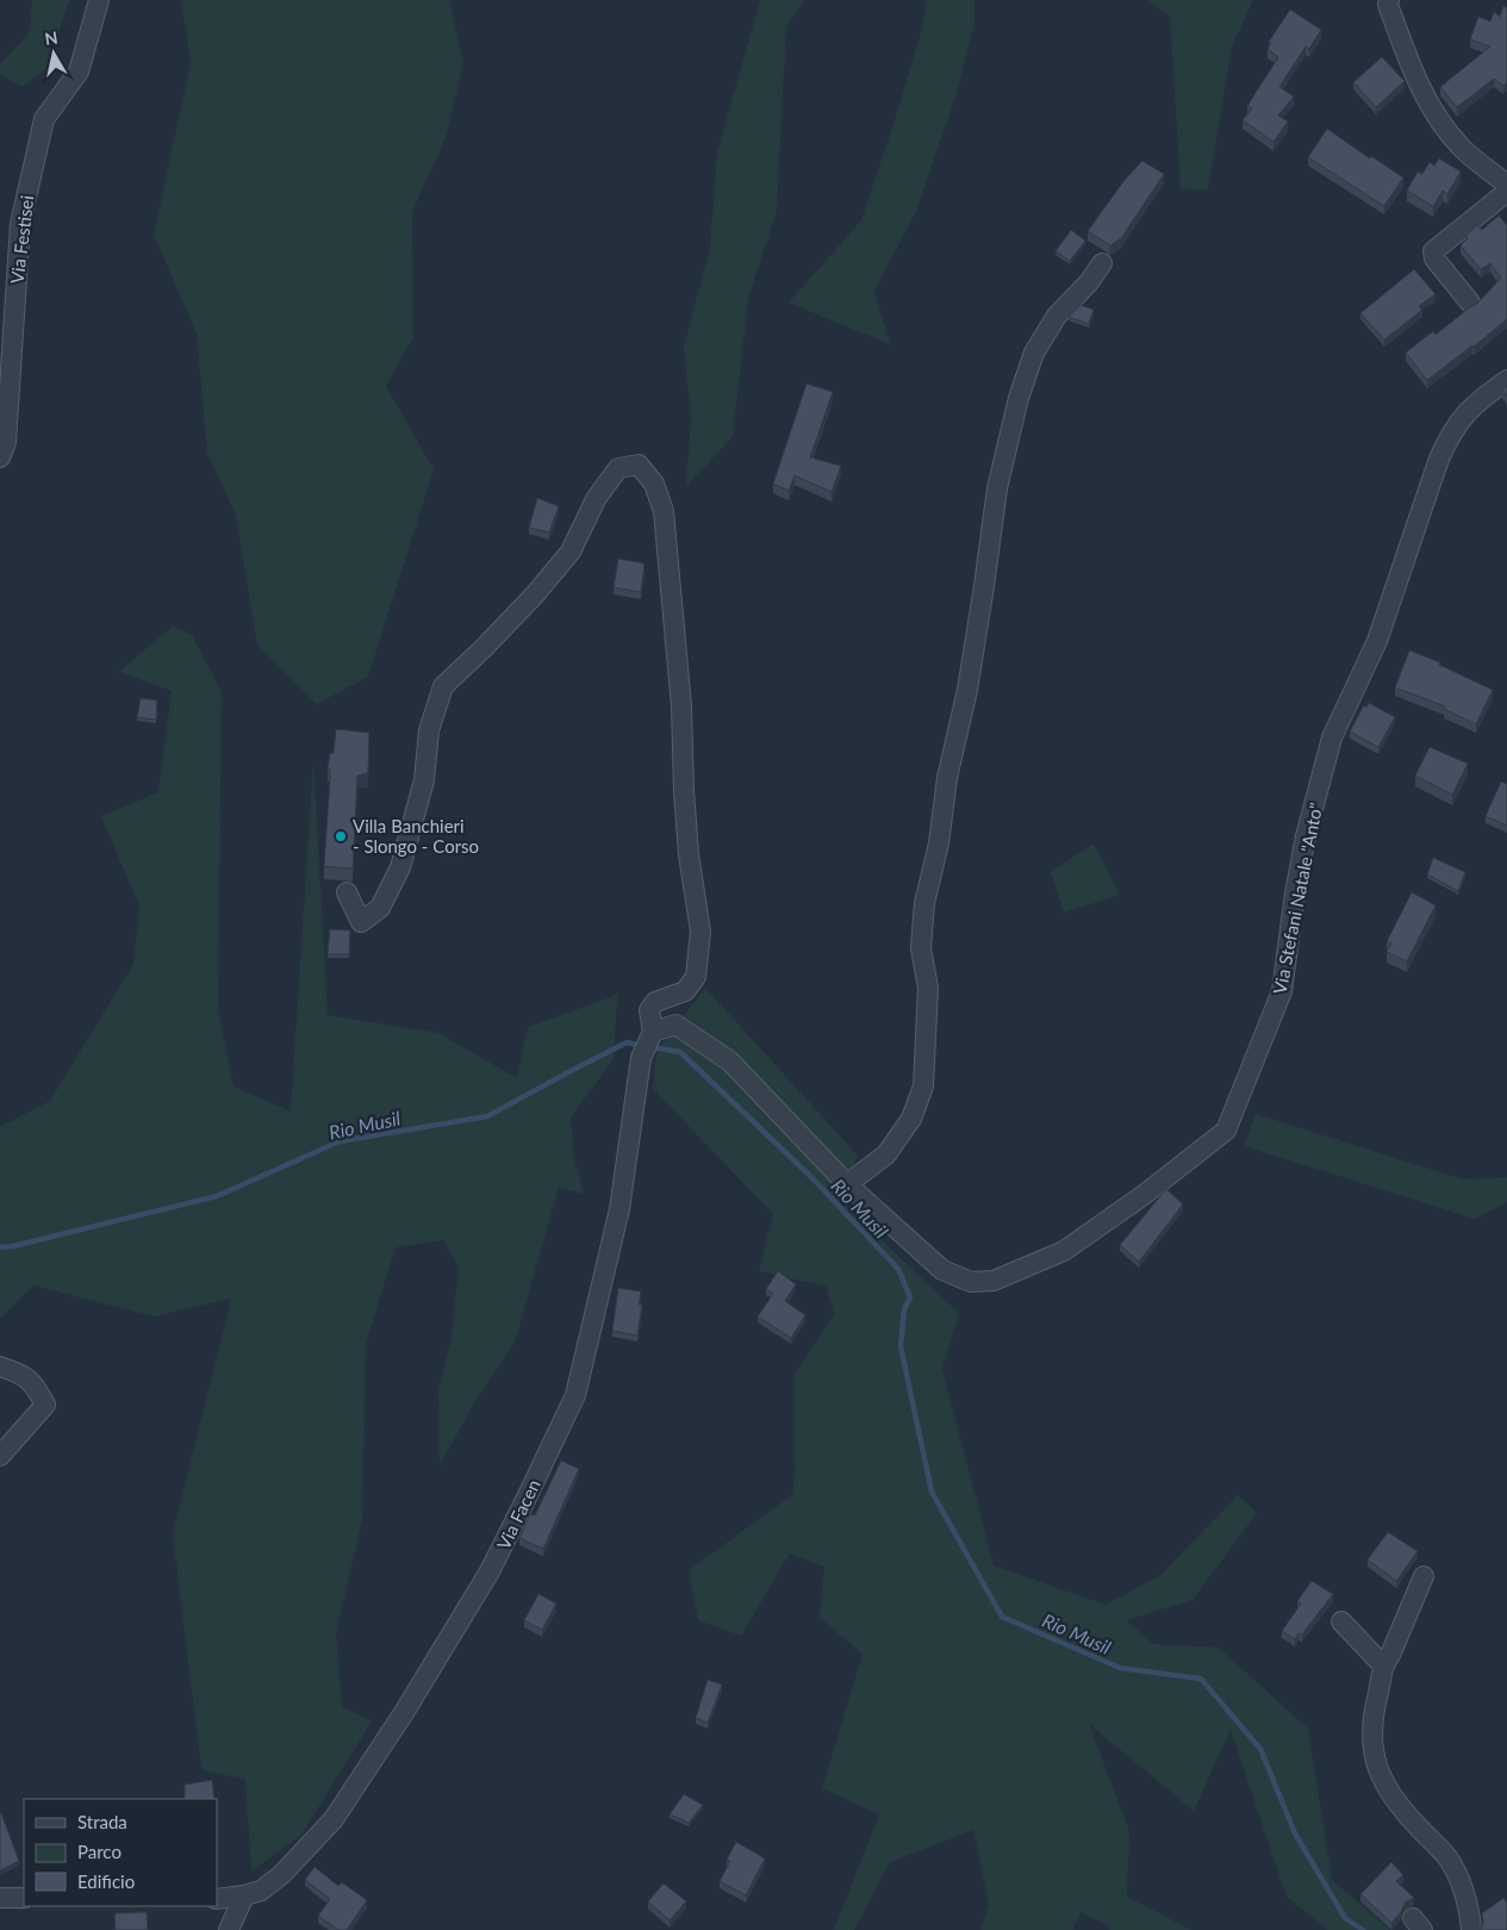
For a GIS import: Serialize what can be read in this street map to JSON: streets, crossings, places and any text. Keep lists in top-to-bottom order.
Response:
{
  "streets": {
    "street": ["Via Festisei", "Via Stefani Natale \"Anto\"", "Via Facen"]
  },
  "crossings": [
    ["Via Stefani Natale \"Anto\"", "Via Facen"]
  ],
  "water": ["Rio Musil"],
  "places": ["Villa Banchieri - Slongo - Corso"],
  "legend": ["Strada", "Parco", "Edificio"],
  "north": "top"
}
